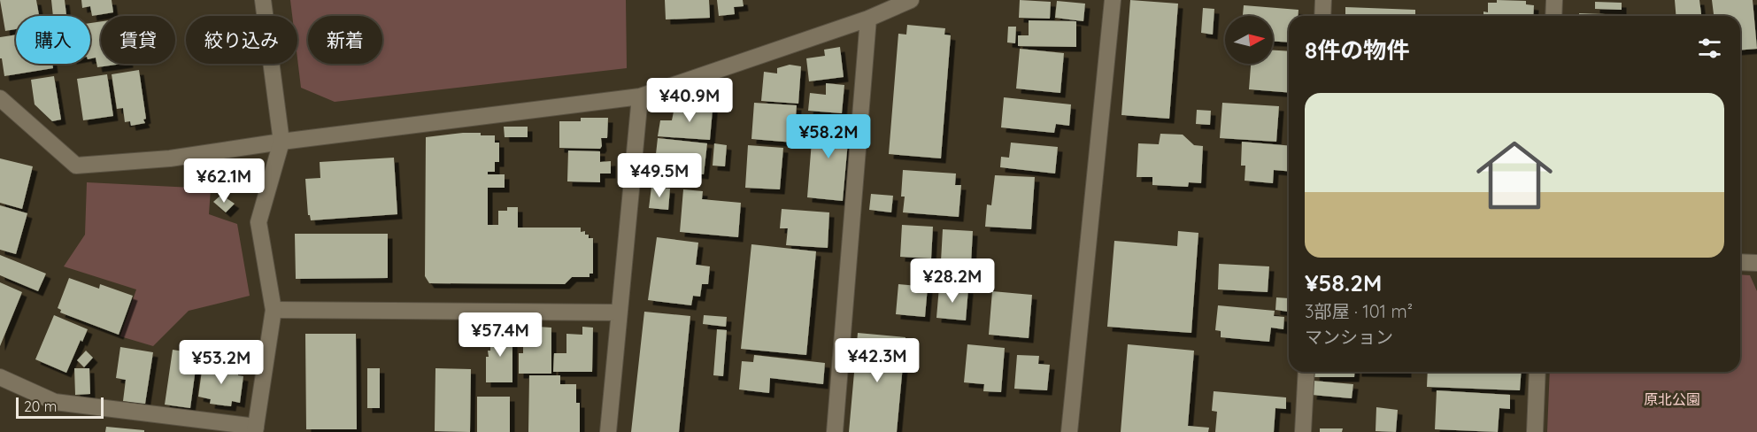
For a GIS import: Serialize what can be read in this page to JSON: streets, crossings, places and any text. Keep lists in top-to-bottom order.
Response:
{
  "parks": ["原北公園"],
  "scale_bar": "20 m",
  "north": "right",
  "page": {
    "chip": [
      "購入",
      "賃貸",
      "絞り込み",
      "新着"
    ],
    "heading": "8件の物件",
    "price": [
      "¥40.9M",
      "¥58.2M",
      "¥49.5M",
      "¥62.1M",
      "¥28.2M",
      "¥57.4M",
      "¥42.3M",
      "¥53.2M"
    ],
    "list": [
      {
        "name": "¥58.2M",
        "note": "3部屋 · 101 m² · マンション"
      }
    ],
    "scale": "20 m"
  }
}
